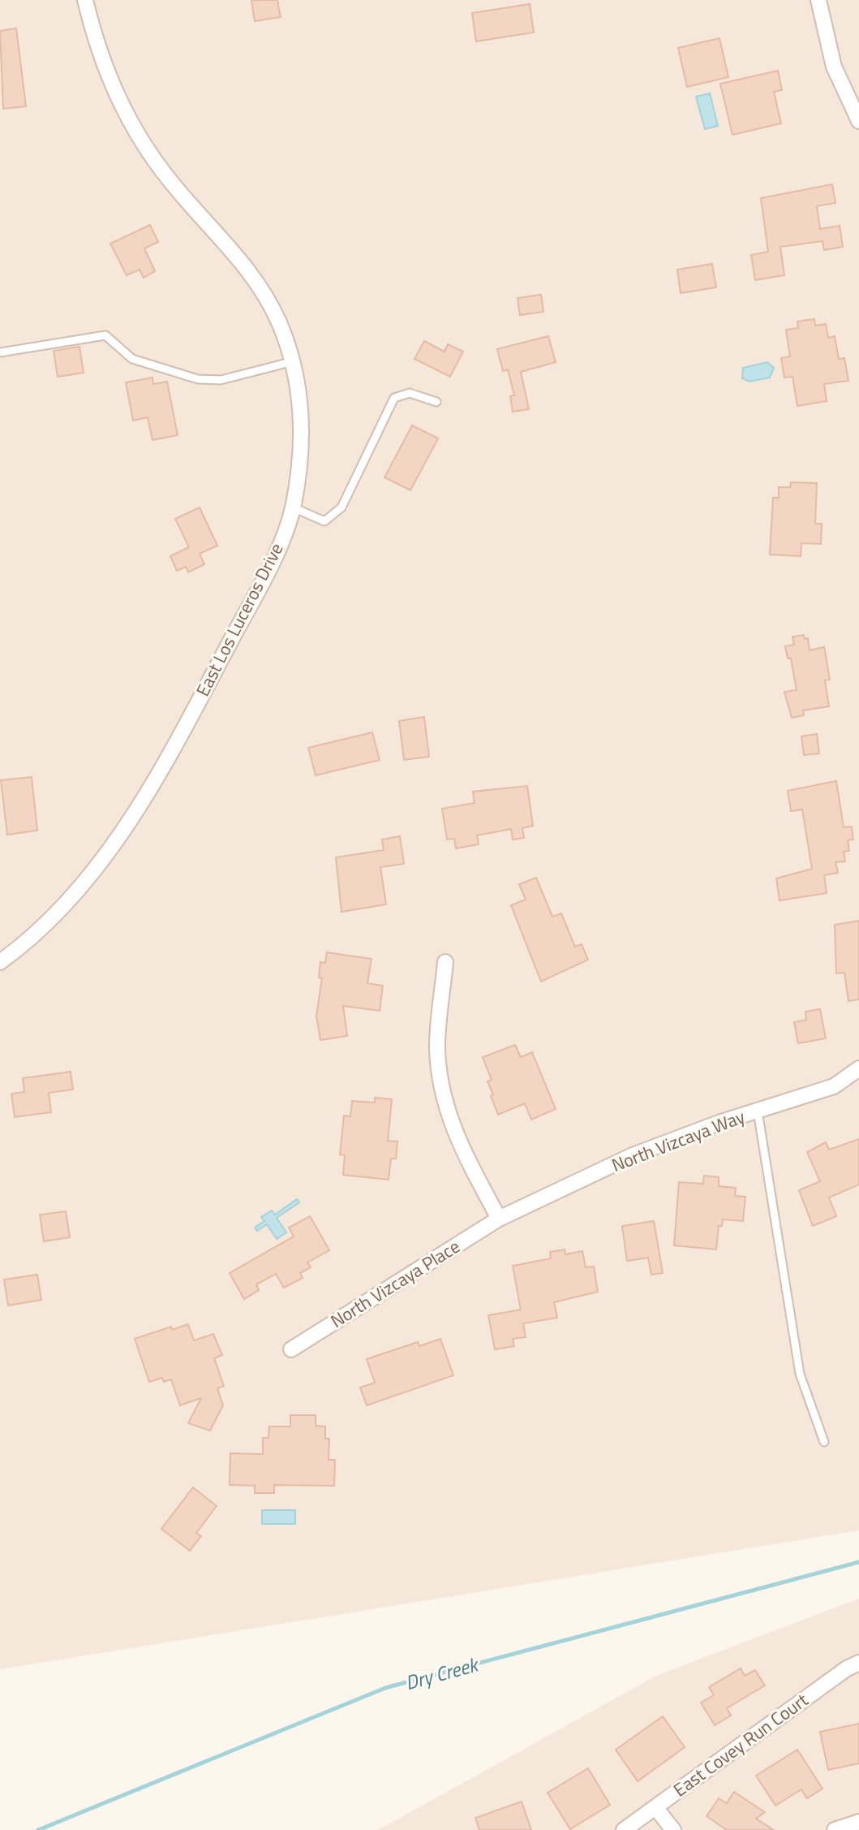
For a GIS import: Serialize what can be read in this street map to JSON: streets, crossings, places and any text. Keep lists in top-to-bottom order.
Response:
{
  "streets": {
    "street": [
      "East Los Luceros Drive",
      "North Vizcaya Way",
      "North Vizcaya Place",
      "East Covey Run Court"
    ]
  },
  "crossings": [
    ["North Vizcaya Way", "North Vizcaya Place"]
  ],
  "water": ["Dry Creek"]
}
